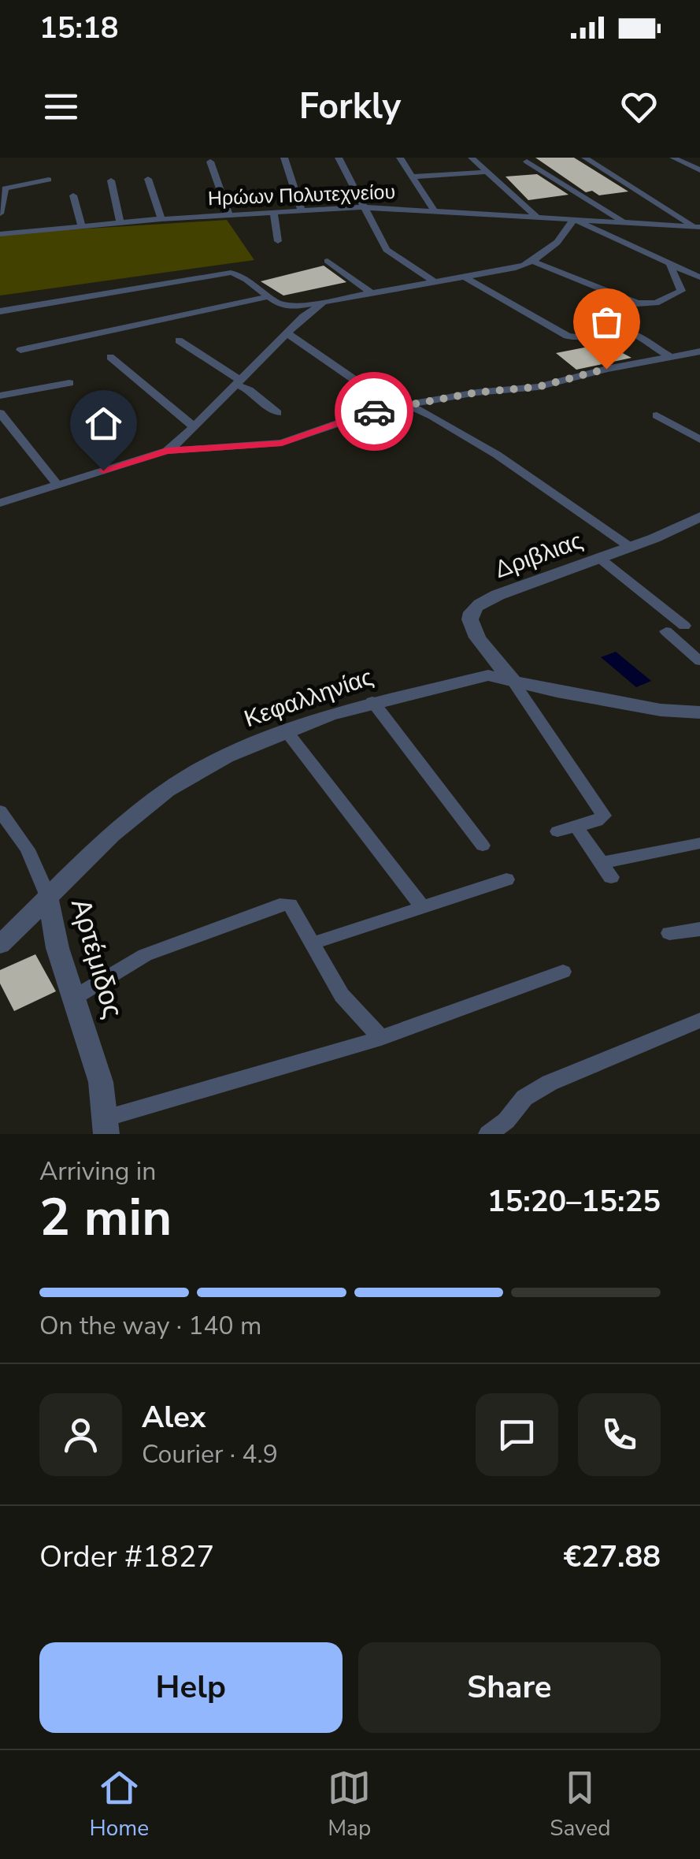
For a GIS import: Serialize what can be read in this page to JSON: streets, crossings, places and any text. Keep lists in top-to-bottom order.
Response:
{
  "streets": {
    "street": [
      "Ηρώων Πολυτεχνείου",
      "Δριβλιας",
      "Κεφαλληνίας",
      "Αρτέμιδος"
    ]
  },
  "crossings": [
    ["Δριβλιας", "Κεφαλληνίας"],
    ["Κεφαλληνίας", "Αρτέμιδος"]
  ],
  "page": {
    "status": "15:18",
    "header": "Forkly",
    "heading": ["2 min", "Arriving in", "15:20–15:25"],
    "panel": [
      "Alex",
      "Courier · 4.9",
      "Order #1827",
      "€27.88"
    ],
    "bar": "On the way · 140 m",
    "buttons": ["Help", "Share"],
    "tabs": ["Home", "Map", "Saved"]
  }
}
